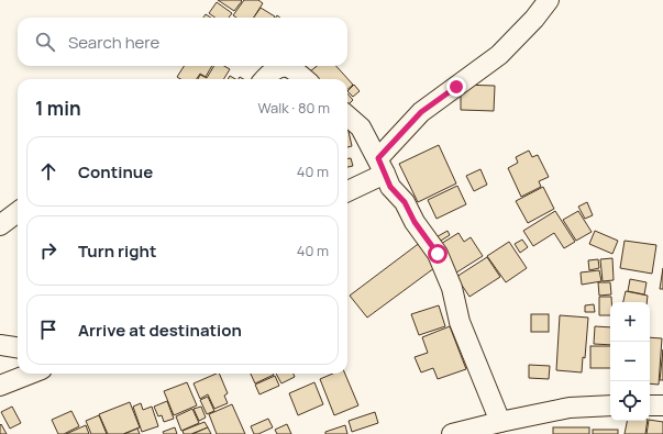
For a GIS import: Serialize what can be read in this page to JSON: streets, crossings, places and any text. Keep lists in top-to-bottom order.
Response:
{
  "page": {
    "search": "Search here",
    "heading": ["1 min", "Walk · 80 m"],
    "list": [
      ["Continue", "40 m"],
      ["Turn right", "40 m"],
      "Arrive at destination"
    ],
    "map_buttons": ["+", "−"]
  }
}
